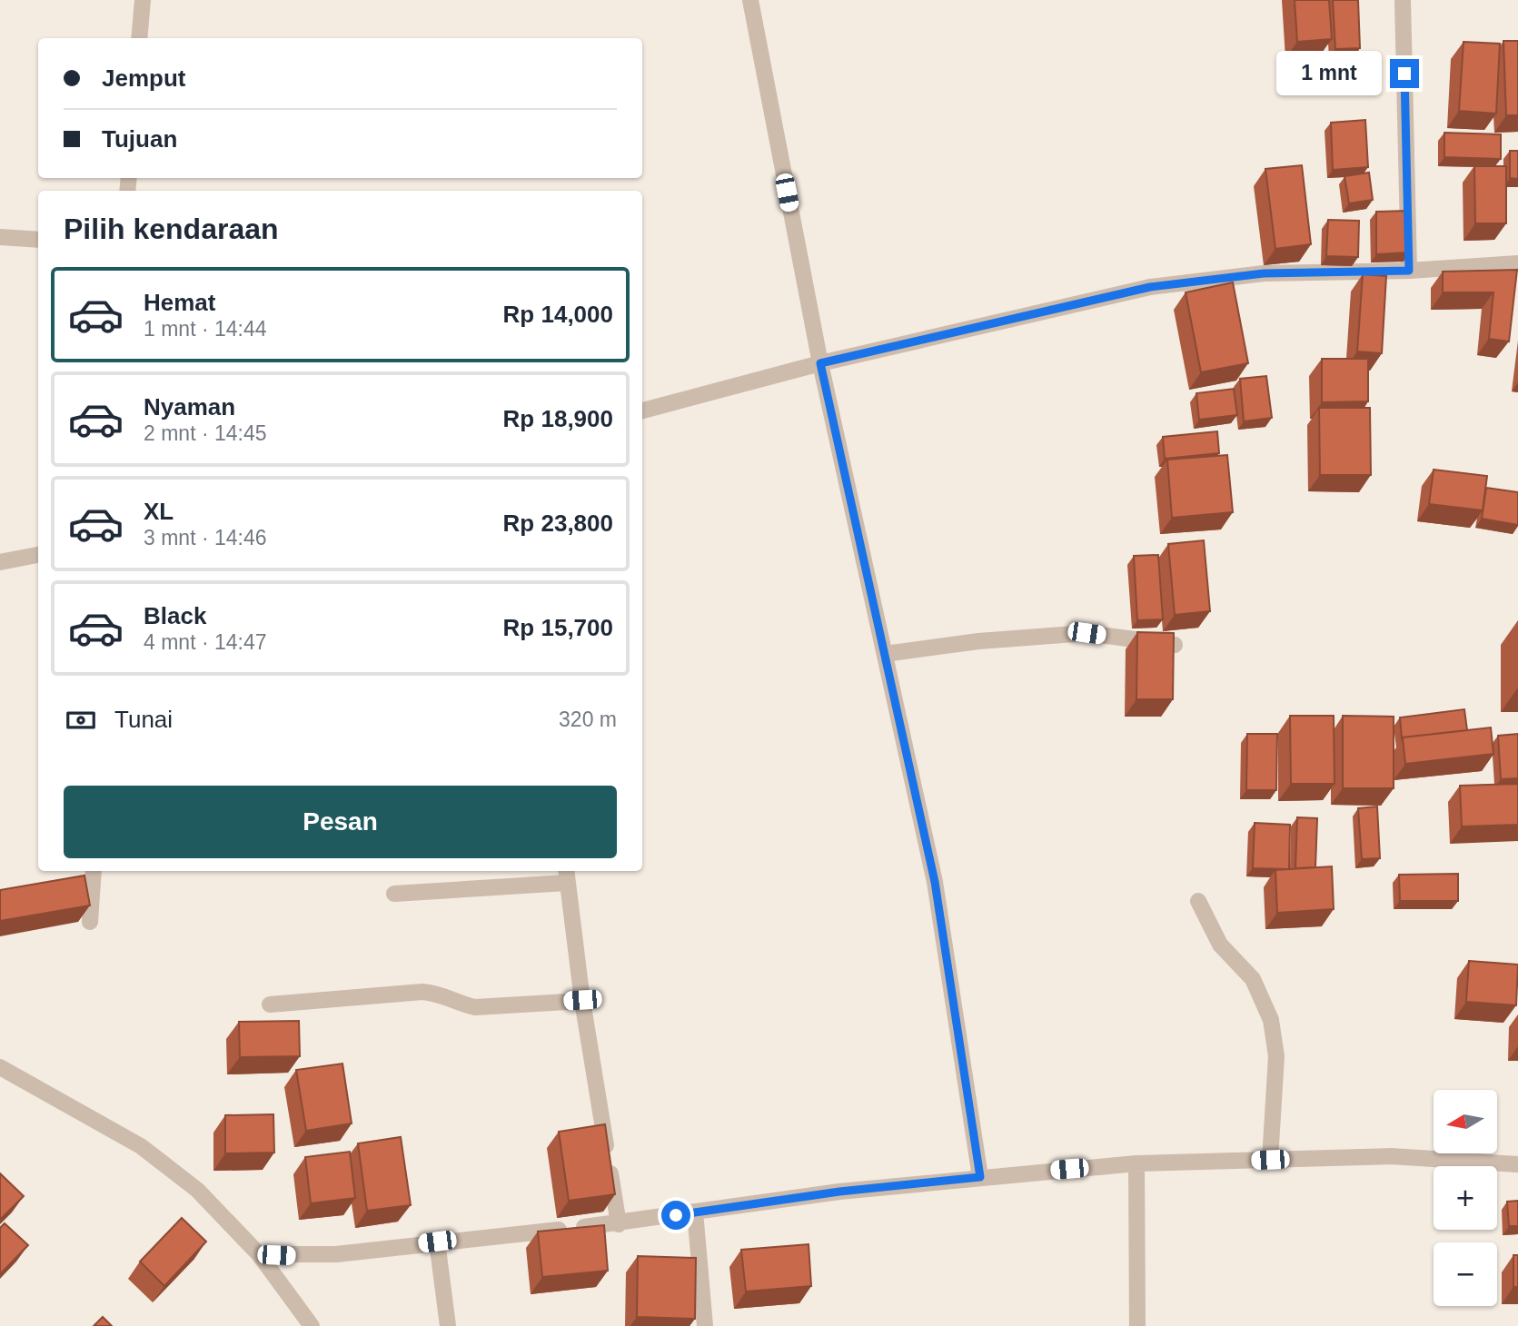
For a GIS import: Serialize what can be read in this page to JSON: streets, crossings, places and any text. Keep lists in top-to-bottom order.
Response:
{
  "north": "left",
  "page": {
    "banner": ["Jemput", "Tujuan"],
    "bubble": "1 mnt",
    "heading": "Pilih kendaraan",
    "list": [
      {
        "name": "Hemat",
        "note": "1 mnt · 14:44",
        "value": "Rp 14,000"
      },
      {
        "name": "Nyaman",
        "note": "2 mnt · 14:45",
        "value": "Rp 18,900"
      },
      {
        "name": "XL",
        "note": "3 mnt · 14:46",
        "value": "Rp 23,800"
      },
      {
        "name": "Black",
        "note": "4 mnt · 14:47",
        "value": "Rp 15,700"
      }
    ],
    "pay": ["Tunai", "320 m"],
    "buttons": "Pesan",
    "map_buttons": ["+", "−"]
  }
}
